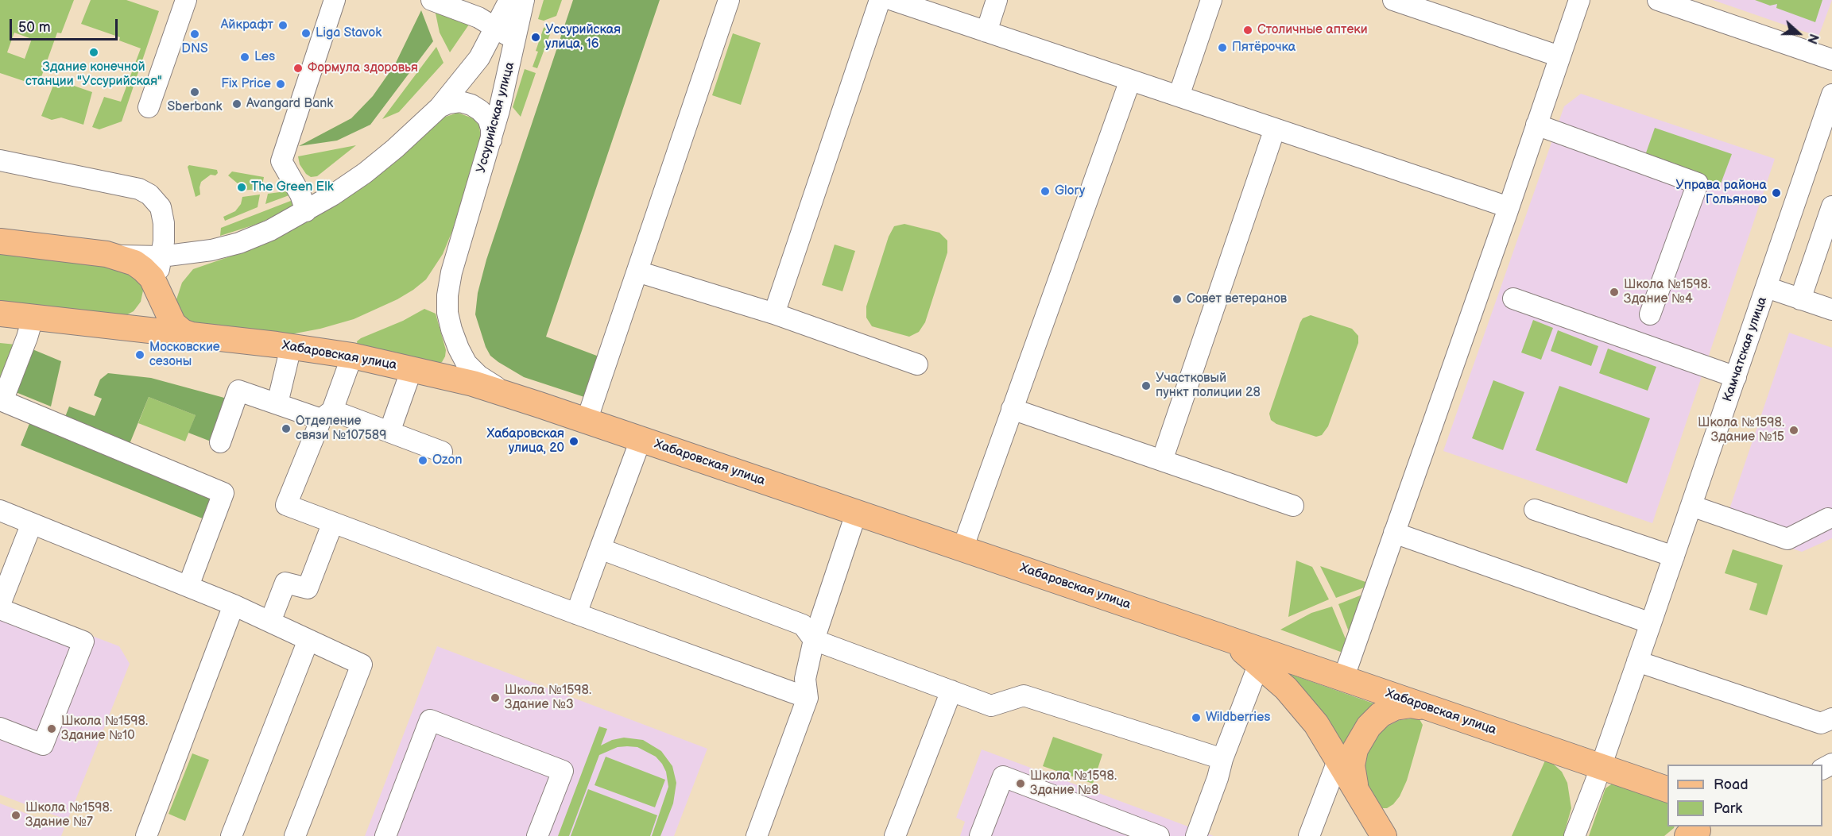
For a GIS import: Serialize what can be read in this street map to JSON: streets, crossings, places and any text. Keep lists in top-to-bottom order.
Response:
{
  "streets": {
    "main road": ["Хабаровская улица"],
    "street": ["Уссурийская улица", "Камчатская улица"]
  },
  "crossings": [
    ["Уссурийская улица", "Хабаровская улица"],
    ["Камчатская улица", "Хабаровская улица"]
  ],
  "places": [
    "Айкрафт",
    "Столичные аптеки",
    "Liga Stavok",
    "DNS",
    "Уссурийская улица, 16",
    "Пятёрочка",
    "Здание конечной станции \"Уссурийская\"",
    "Les",
    "Формула здоровья",
    "Fix Price",
    "Sberbank",
    "Avangard Bank",
    "The Green Elk",
    "Glory",
    "Управа района Гольяново",
    "Школа №1598. Здание №4",
    "Совет ветеранов",
    "Московские сезоны",
    "Участковый пункт полиции 28",
    "Отделение связи №107589",
    "Школа №1598. Здание №15",
    "Хабаровская улица, 20",
    "Ozon",
    "Школа №1598. Здание №3",
    "Wildberries",
    "Школа №1598. Здание №10",
    "Школа №1598. Здание №8",
    "Школа №1598. Здание №7"
  ],
  "legend": ["Road", "Park"],
  "scale_bar": "50 m",
  "north": "right"
}
